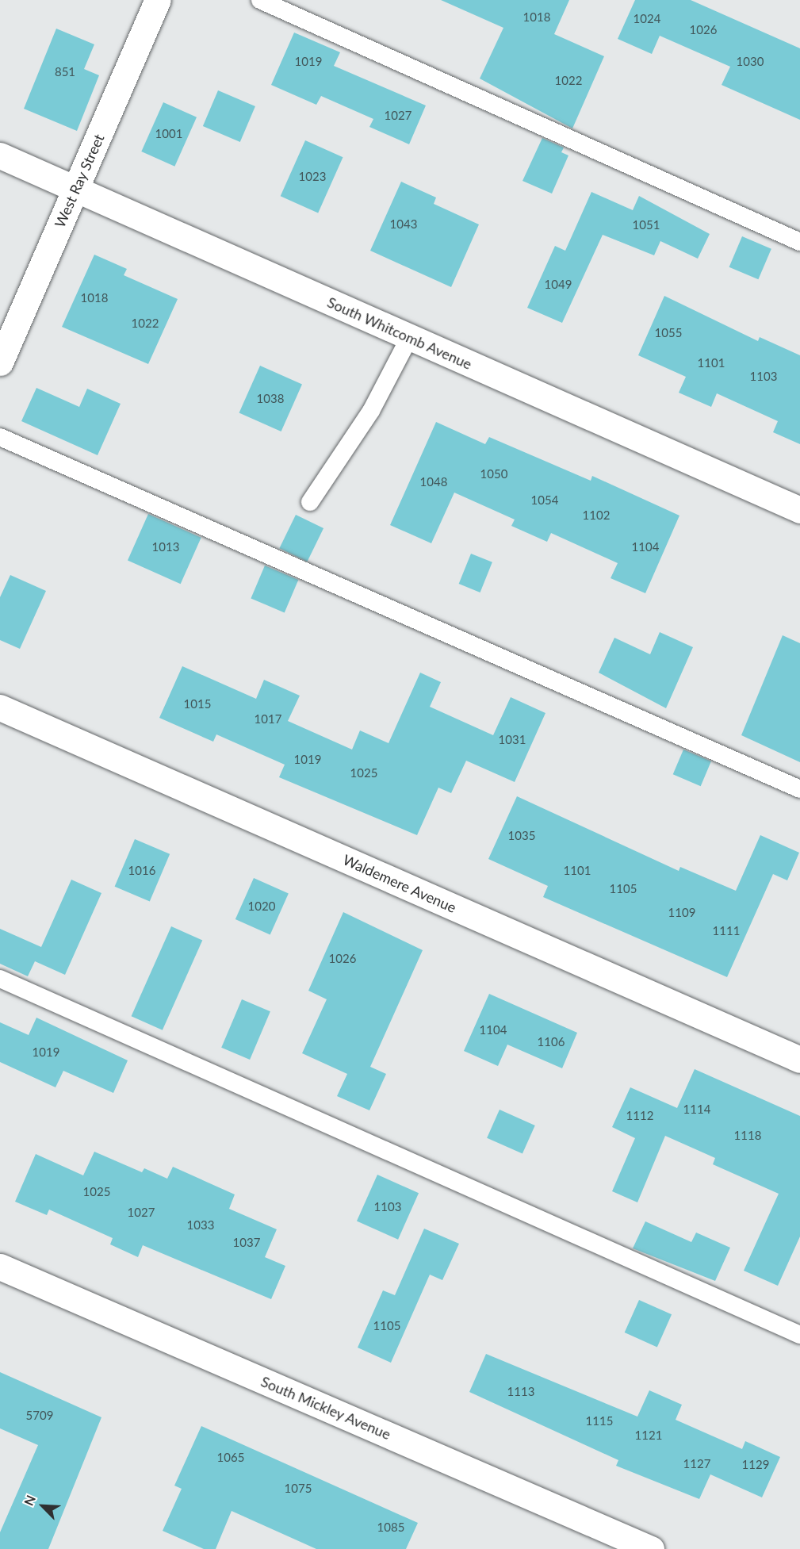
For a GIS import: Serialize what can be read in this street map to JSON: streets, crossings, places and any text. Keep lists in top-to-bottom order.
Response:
{
  "streets": {
    "street": [
      "West Ray Street",
      "South Whitcomb Avenue",
      "Waldemere Avenue",
      "South Mickley Avenue"
    ]
  },
  "crossings": [
    ["West Ray Street", "South Whitcomb Avenue"]
  ],
  "house_numbers": [
    "1018",
    "1024",
    "1026",
    "1019",
    "1030",
    "851",
    "1022",
    "1027",
    "1001",
    "1023",
    "1043",
    "1051",
    "1049",
    "1018",
    "1022",
    "1055",
    "1101",
    "1103",
    "1038",
    "1050",
    "1048",
    "1054",
    "1102",
    "1013",
    "1104",
    "1015",
    "1017",
    "1031",
    "1019",
    "1025",
    "1035",
    "1016",
    "1101",
    "1105",
    "1020",
    "1109",
    "1111",
    "1026",
    "1104",
    "1106",
    "1019",
    "1114",
    "1112",
    "1118",
    "1025",
    "1103",
    "1027",
    "1033",
    "1037",
    "1105",
    "1113",
    "5709",
    "1115",
    "1121",
    "1065",
    "1127",
    "1129",
    "1075",
    "1085"
  ],
  "north": "top left"
}
